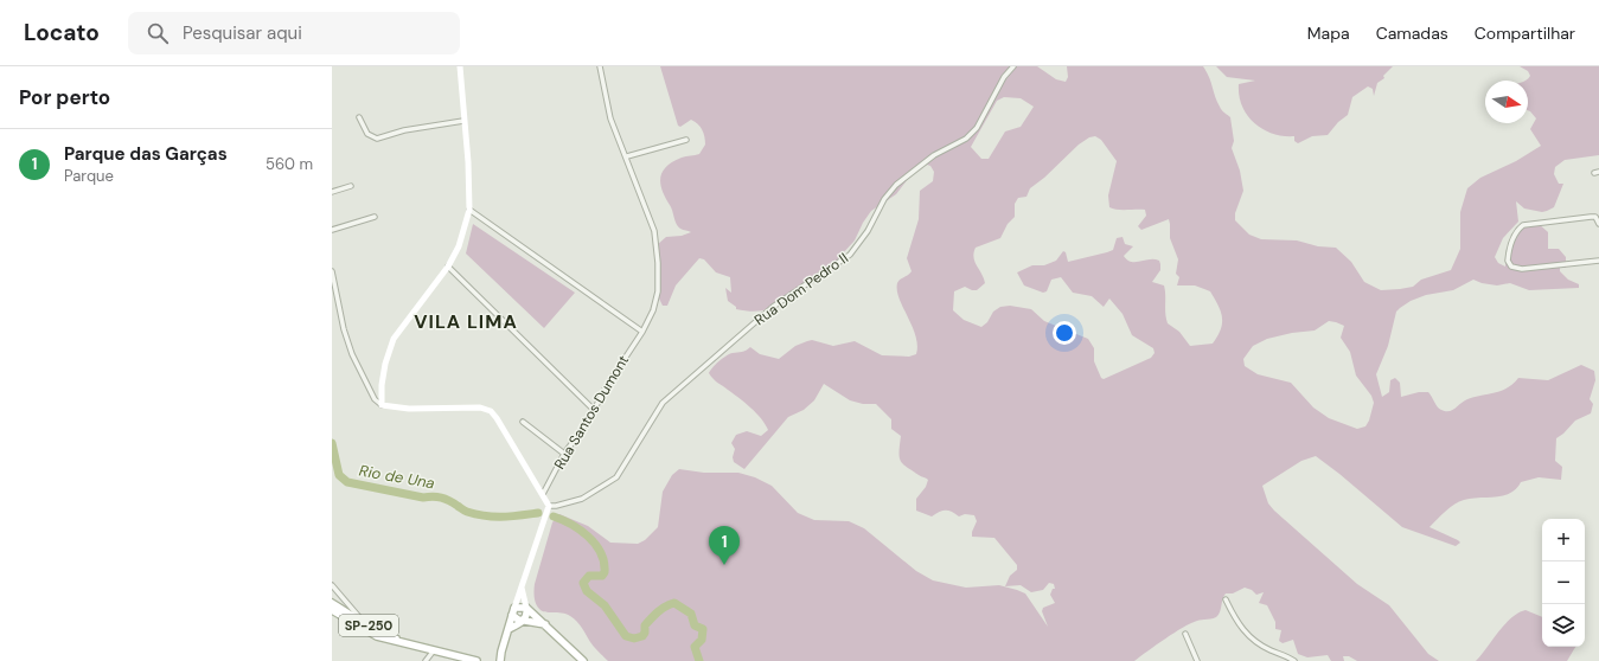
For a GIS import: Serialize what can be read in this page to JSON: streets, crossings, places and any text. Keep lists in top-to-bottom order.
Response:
{
  "streets": {
    "main road": ["SP-250"],
    "street": ["Rua Dom Pedro II", "Rua Santos Dumont"]
  },
  "districts": ["VILA LIMA"],
  "water": ["Rio de Una"],
  "north": "right",
  "page": {
    "header": "Locato",
    "search": "Pesquisar aqui",
    "nav": ["Mapa", "Camadas", "Compartilhar"],
    "heading": "Por perto",
    "list": [
      {
        "mark": "1",
        "name": "Parque das Garças",
        "note": "Parque",
        "value": "560 m"
      }
    ],
    "map_buttons": ["+", "−"],
    "pins": "1"
  }
}
